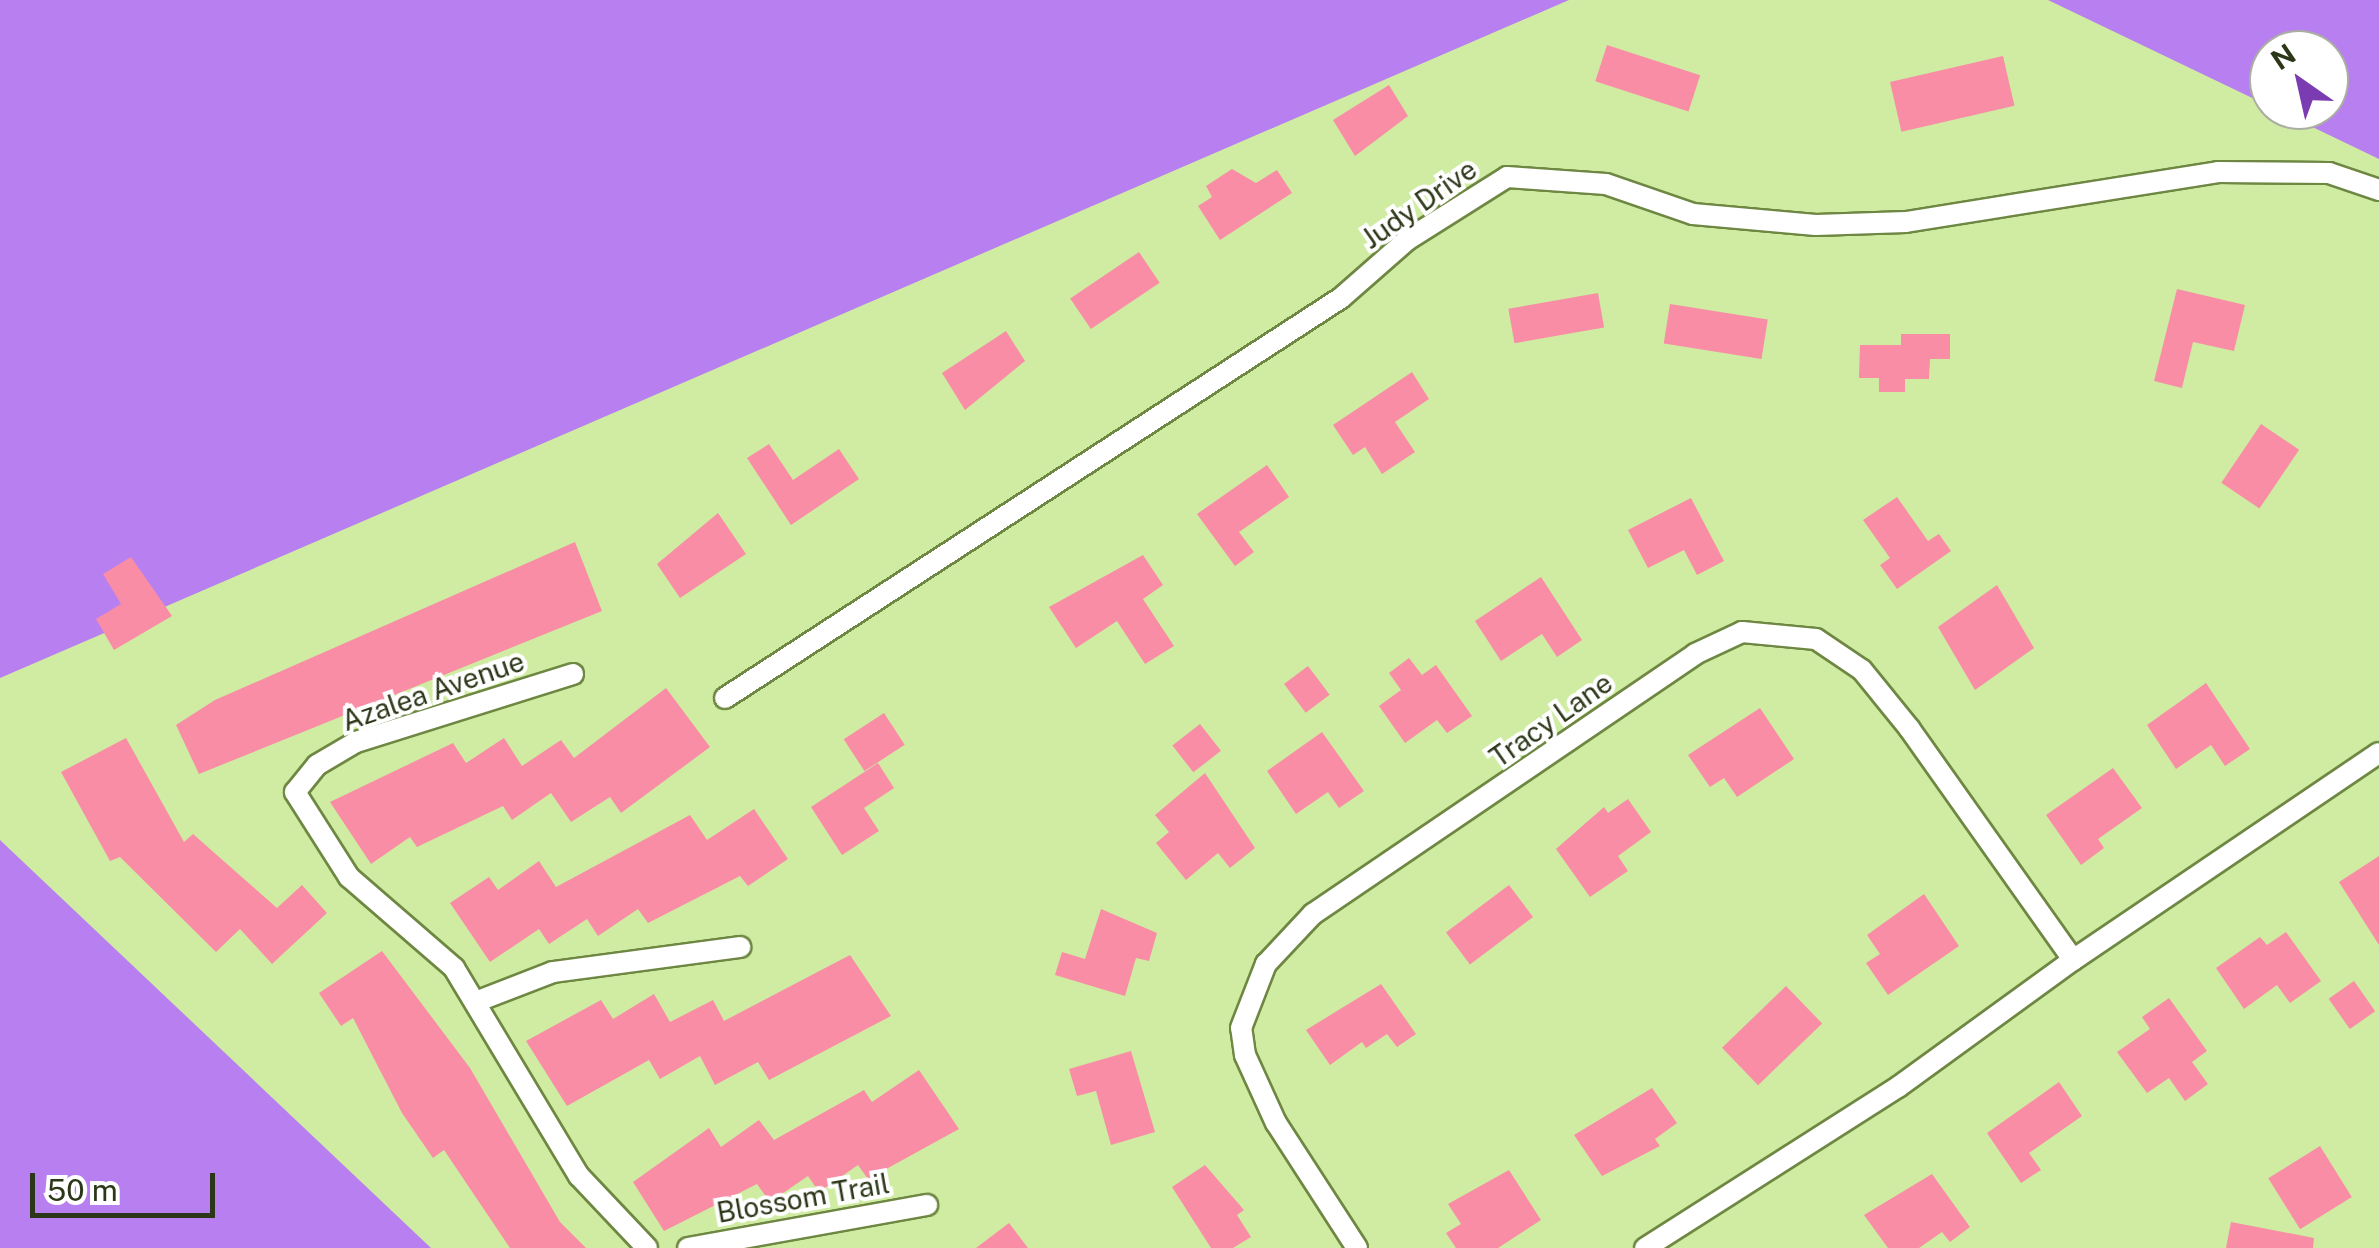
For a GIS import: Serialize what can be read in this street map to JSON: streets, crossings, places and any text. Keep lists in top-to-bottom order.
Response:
{
  "streets": {
    "street": [
      "Judy Drive",
      "Azalea Avenue",
      "Tracy Lane",
      "Blossom Trail"
    ]
  },
  "scale_bar": "50 m",
  "north": "top left"
}
